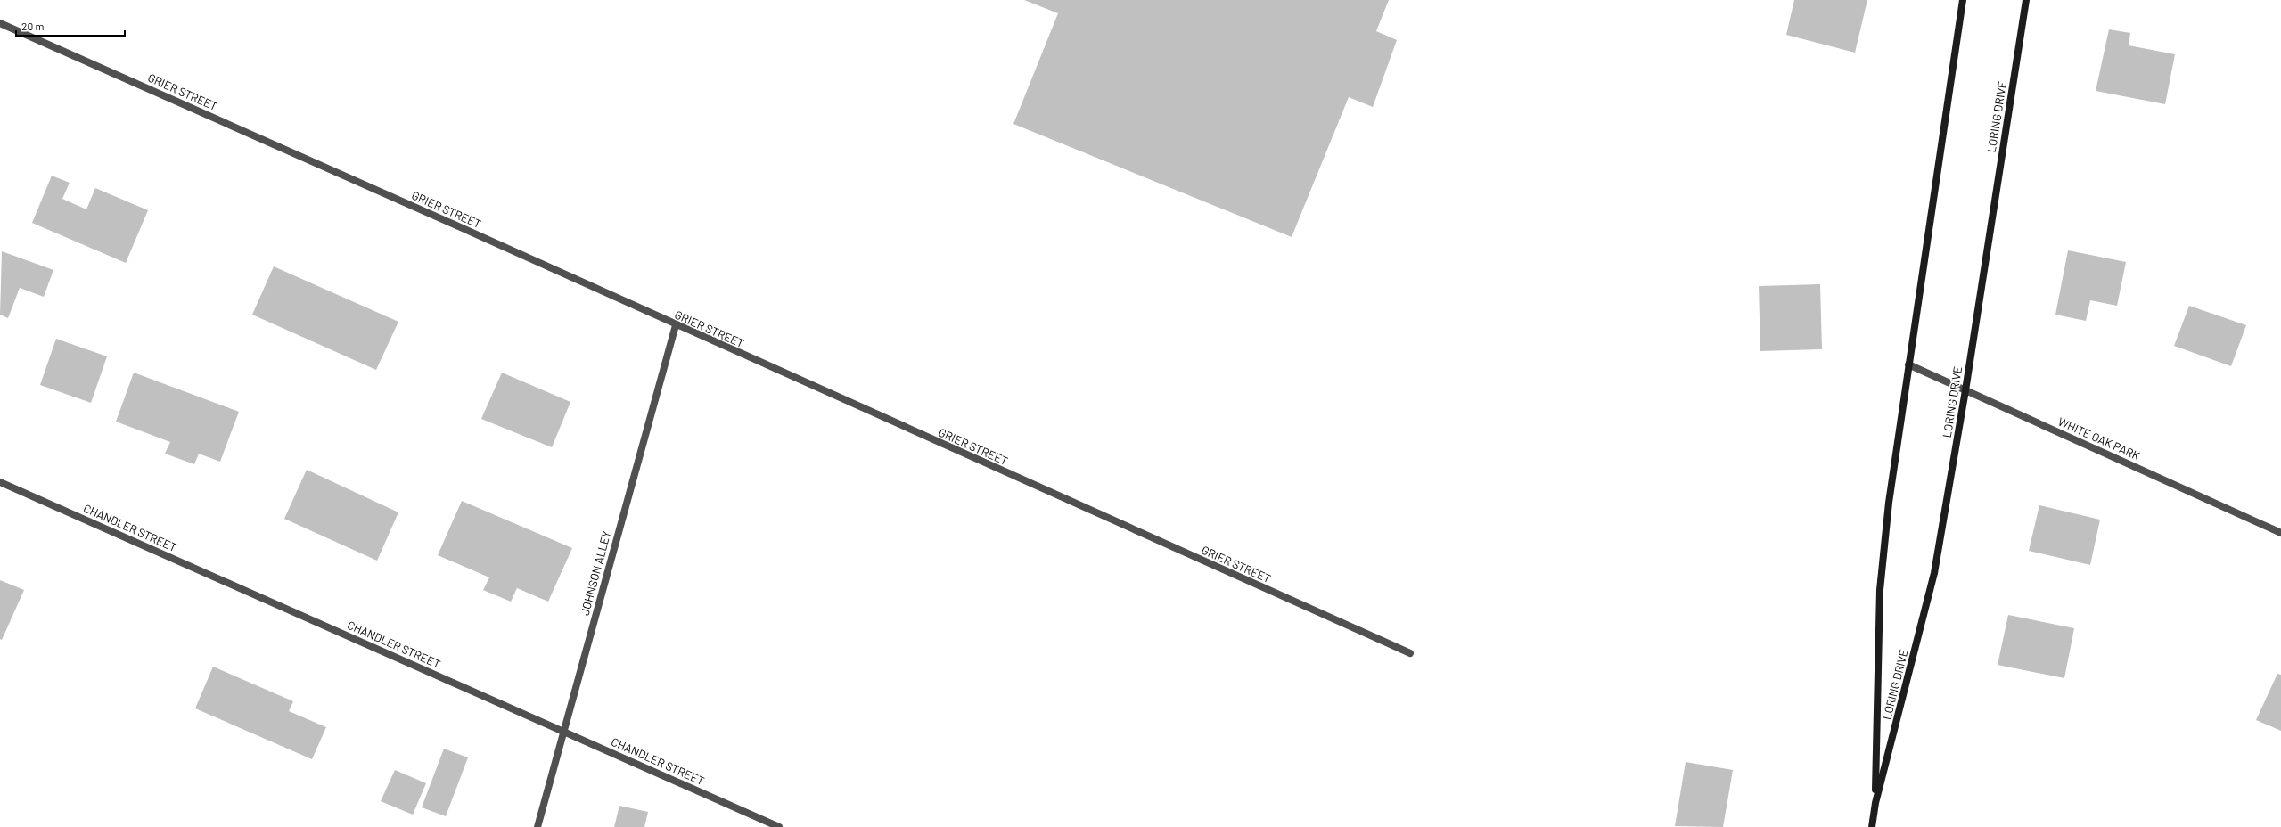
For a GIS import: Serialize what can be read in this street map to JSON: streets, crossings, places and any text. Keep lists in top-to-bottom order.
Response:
{
  "streets": {
    "street": [
      "GRIER STREET",
      "LORING DRIVE",
      "WHITE OAK PARK",
      "CHANDLER STREET",
      "JOHNSON ALLEY"
    ]
  },
  "crossings": [
    ["GRIER STREET", "JOHNSON ALLEY"],
    ["LORING DRIVE", "WHITE OAK PARK"],
    ["CHANDLER STREET", "JOHNSON ALLEY"]
  ],
  "scale_bar": "20 m"
}
